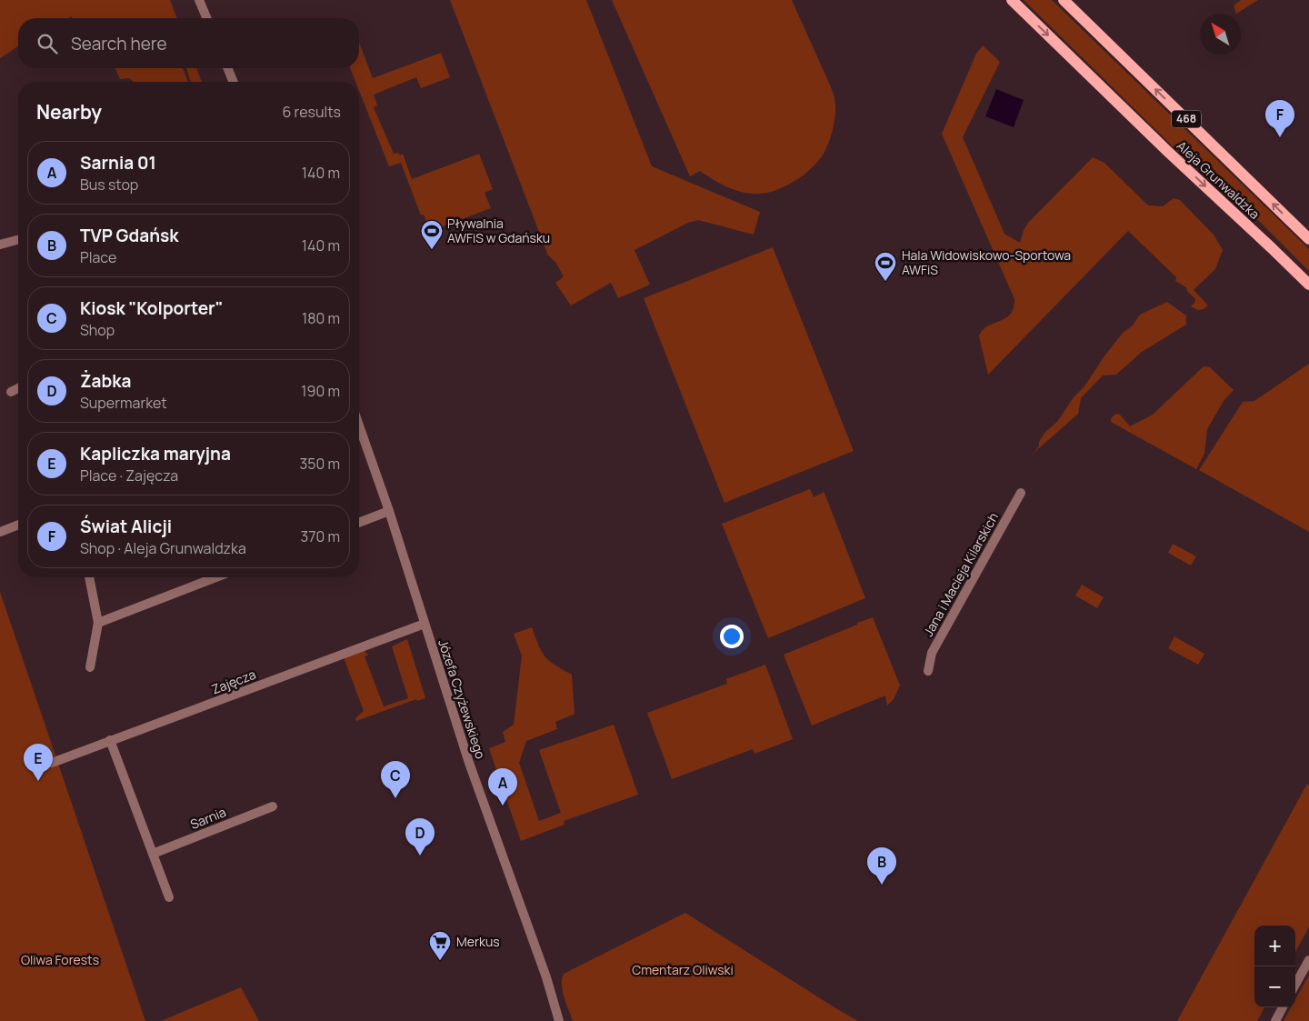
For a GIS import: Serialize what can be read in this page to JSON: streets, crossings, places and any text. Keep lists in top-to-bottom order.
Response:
{
  "streets": {
    "main road": ["468", "Aleja Grunwaldzka"],
    "street": [
      "Jana i Macieja Kilarskich",
      "Zajęcza",
      "Józefa Czyżewskiego",
      "Sarnia"
    ]
  },
  "crossings": [
    ["Zajęcza", "Józefa Czyżewskiego"]
  ],
  "parks": ["Oliwa Forests", "Cmentarz Oliwski"],
  "places": {
    "sports": ["Pływalnia AWFiS w Gdańsku", "Hala Widowiskowo-Sportowa AWFiS"],
    "supermarket": ["Merkus"]
  },
  "north": "top left",
  "page": {
    "search": "Search here",
    "heading": ["Nearby", "6 results"],
    "pins": [
      "F",
      "E",
      "C",
      "A",
      "D",
      "B"
    ],
    "list": [
      {
        "mark": "A",
        "name": "Sarnia 01",
        "note": "Bus stop",
        "value": "140 m"
      },
      {
        "mark": "B",
        "name": "TVP Gdańsk",
        "note": "Place",
        "value": "140 m"
      },
      {
        "mark": "C",
        "name": "Kiosk \"Kolporter\"",
        "note": "Shop",
        "value": "180 m"
      },
      {
        "mark": "D",
        "name": "Żabka",
        "note": "Supermarket",
        "value": "190 m"
      },
      {
        "mark": "E",
        "name": "Kapliczka maryjna",
        "note": "Place · Zajęcza",
        "value": "350 m"
      },
      {
        "mark": "F",
        "name": "Świat Alicji",
        "note": "Shop · Aleja Grunwaldzka",
        "value": "370 m"
      }
    ],
    "map_buttons": ["+", "−"]
  }
}
